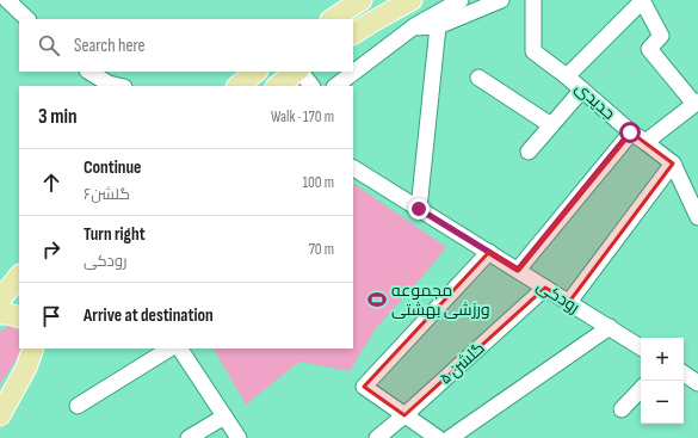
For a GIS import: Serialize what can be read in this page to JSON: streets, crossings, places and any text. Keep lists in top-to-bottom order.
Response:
{
  "streets": {
    "street": ["جدیدی", "رودکی", "گلشن ۵"]
  },
  "crossings": [
    ["رودکی", "گلشن ۵"]
  ],
  "places": {
    "sports": ["مجموعه ورزشی بهشتی"]
  },
  "page": {
    "search": "Search here",
    "heading": ["3 min", "Walk · 170 m"],
    "list": [
      ["Continue", "گلشن۶", "100 m"],
      ["Turn right", "رودکی", "70 m"],
      "Arrive at destination"
    ],
    "map_buttons": ["+", "−"]
  }
}
